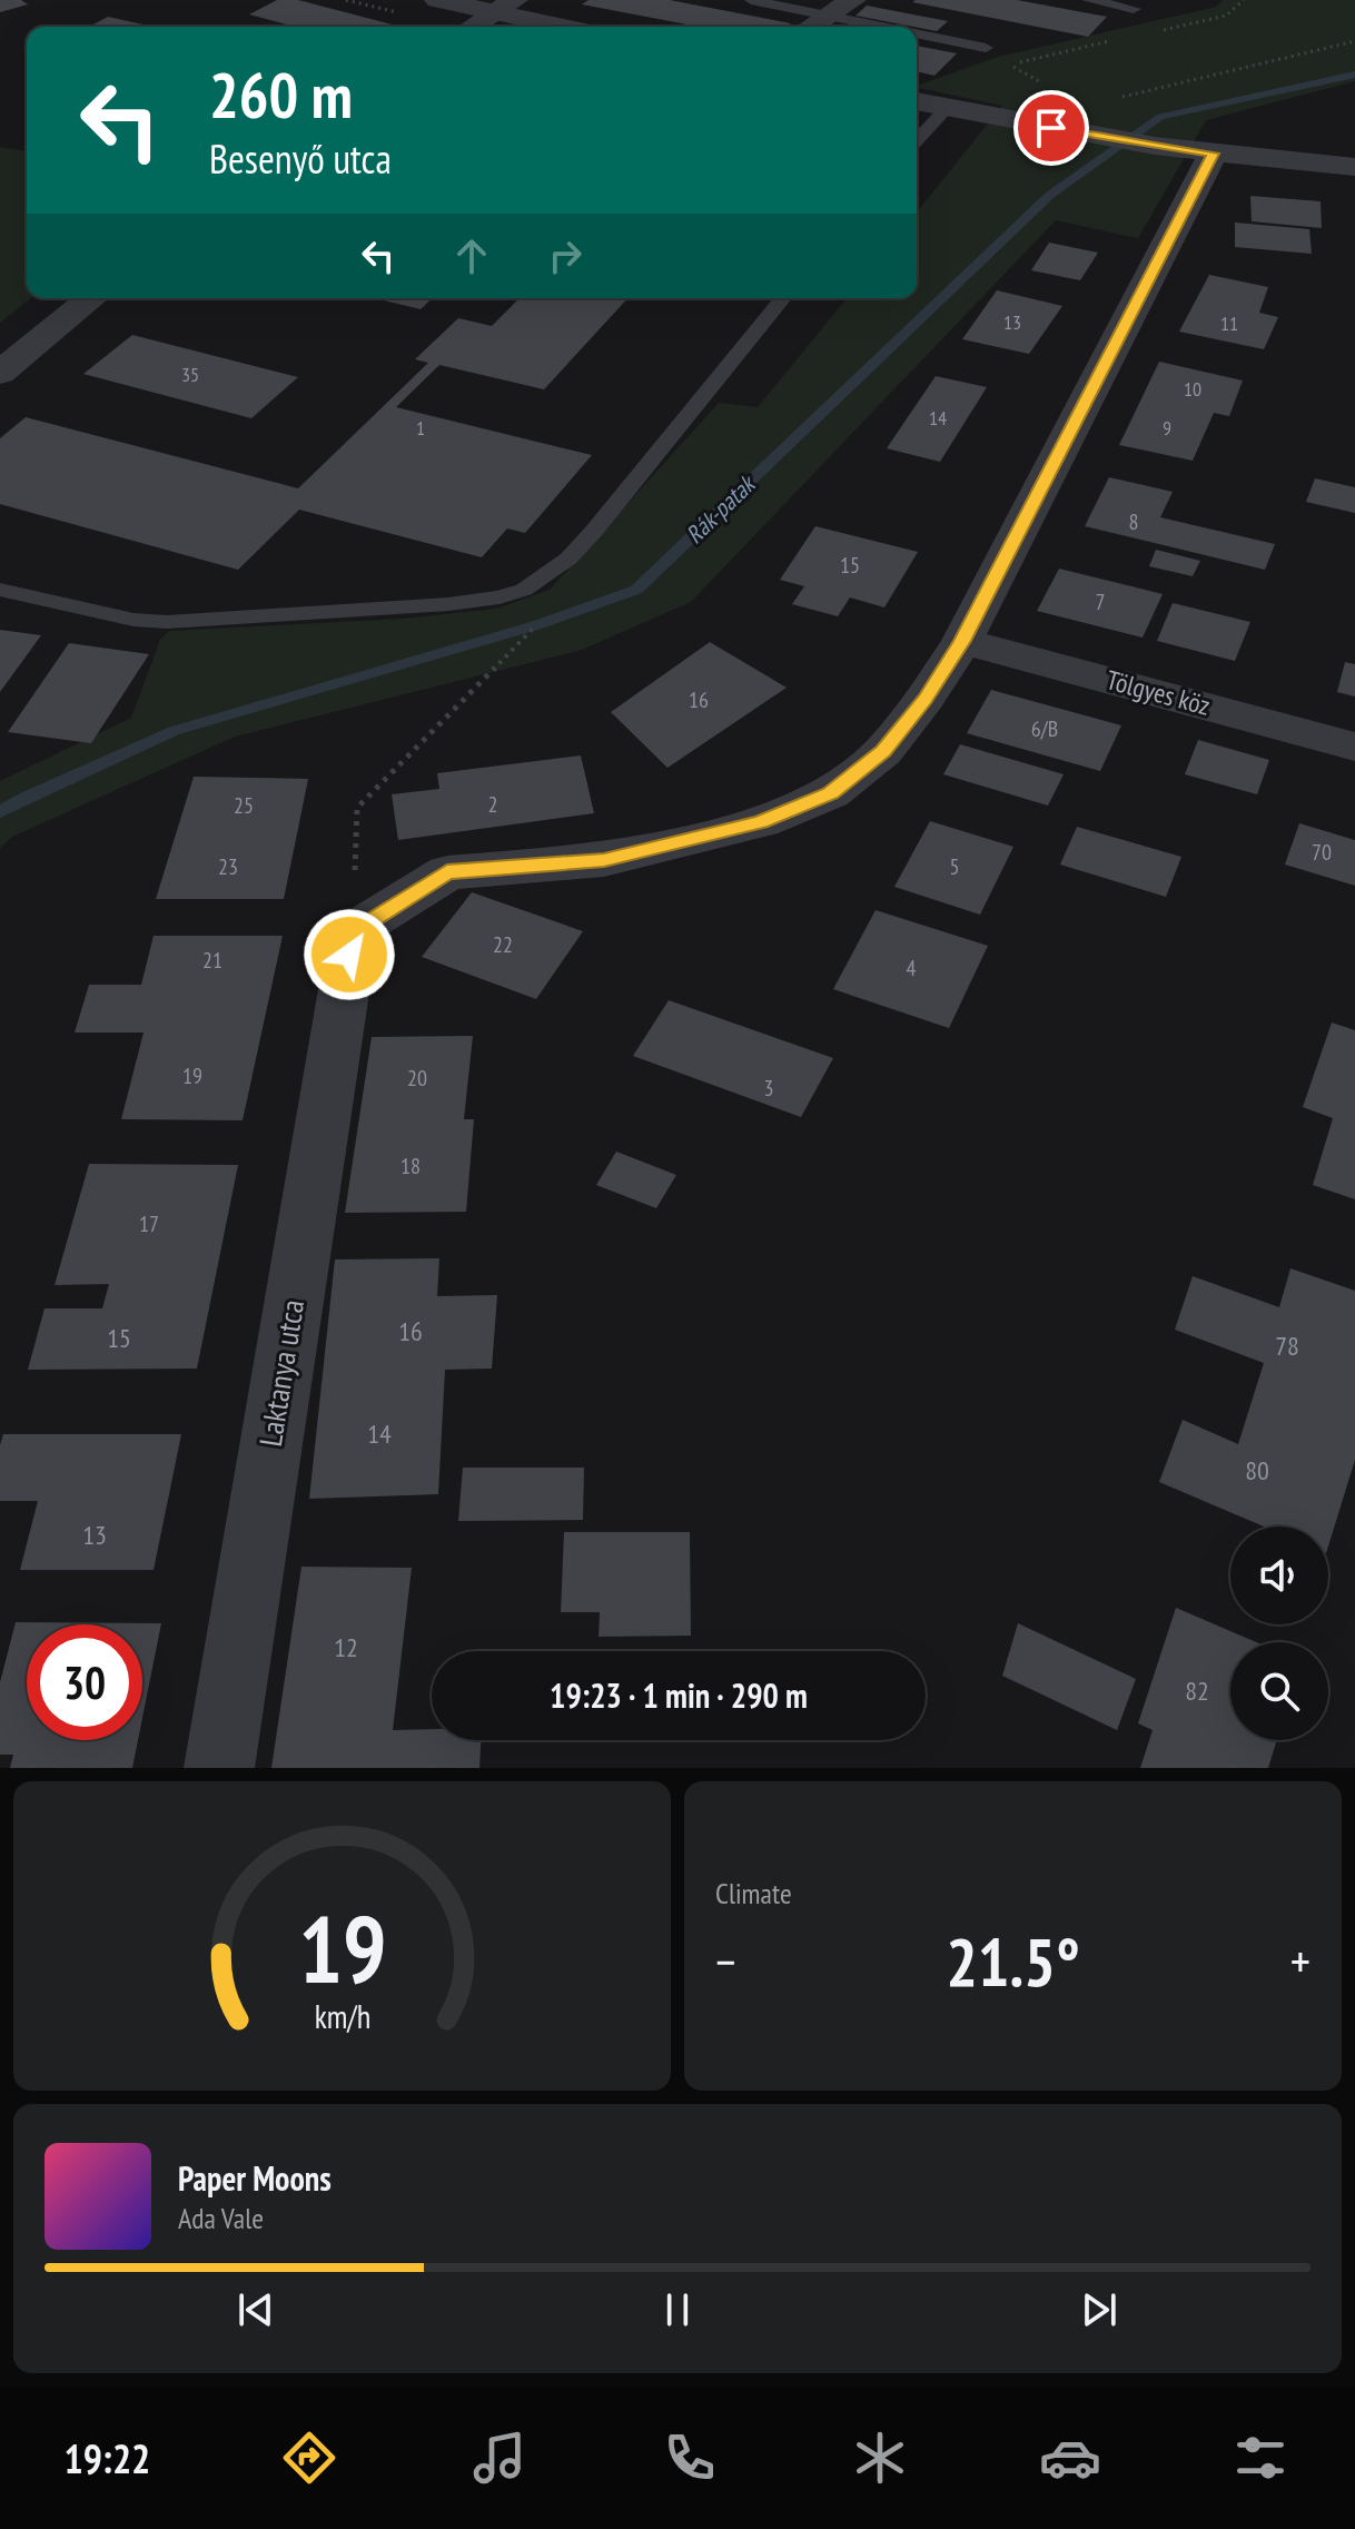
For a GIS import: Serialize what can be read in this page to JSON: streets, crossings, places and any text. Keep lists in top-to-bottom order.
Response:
{
  "streets": {
    "street": ["Tölgyes köz", "Laktanya utca"]
  },
  "water": ["Rák-patak"],
  "house_numbers": [
    "13",
    "11",
    "35",
    "10",
    "14",
    "1",
    "9",
    "8",
    "15",
    "7",
    "16",
    "6/B",
    "2",
    "25",
    "70",
    "23",
    "5",
    "22",
    "21",
    "4",
    "19",
    "20",
    "3",
    "18",
    "17",
    "16",
    "15",
    "78",
    "14",
    "80",
    "13",
    "12",
    "82"
  ],
  "page": {
    "turn": ["260 m", "Besenyő utca"],
    "limit": "30",
    "trip": "19:23 · 1 min · 290 m",
    "tile": "Climate",
    "heat": ["−", "21.5°", "+"],
    "song": ["Paper Moons", "Ada Vale"],
    "tabs": "19:22",
    "gauge": ["19", "km/h"]
  }
}
